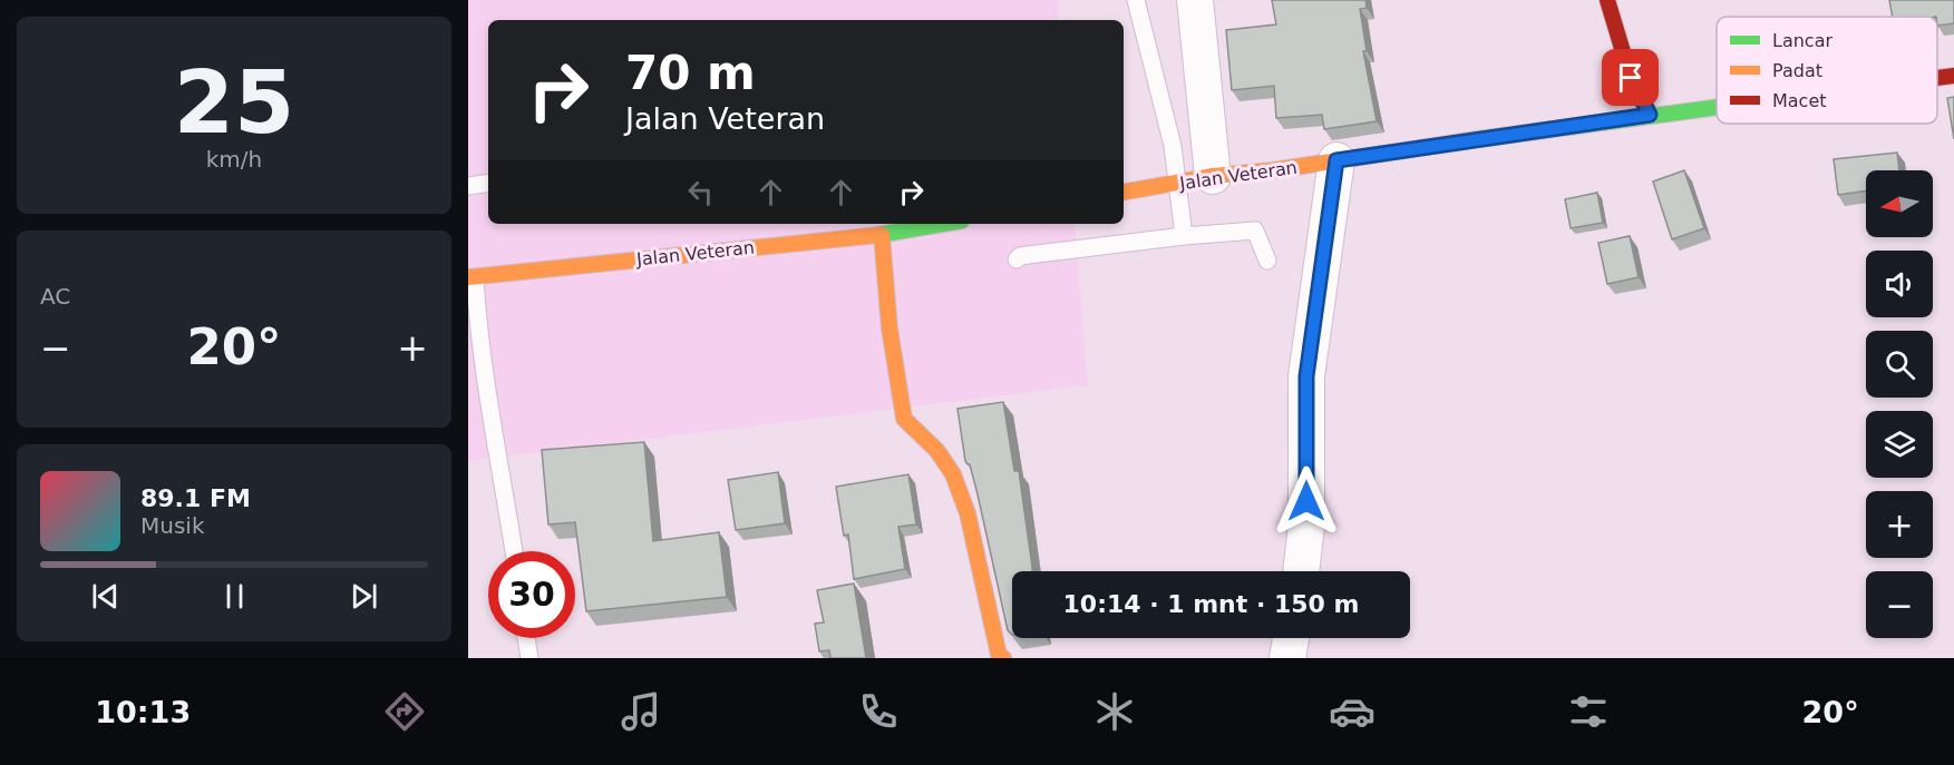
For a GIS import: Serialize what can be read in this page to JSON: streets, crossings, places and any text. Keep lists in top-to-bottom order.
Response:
{
  "streets": {
    "main road": ["Jalan Veteran"]
  },
  "legend": ["Lancar", "Padat", "Macet"],
  "north": "left",
  "page": {
    "tile": [
      ["25", "km/h"],
      "AC"
    ],
    "turn": ["70 m", "Jalan Veteran"],
    "map_buttons": ["+", "−"],
    "heat": ["−", "20°", "+"],
    "song": ["89.1 FM", "Musik"],
    "limit": "30",
    "trip": "10:14 · 1 mnt · 150 m",
    "tabs": ["10:13", "20°"]
  }
}
